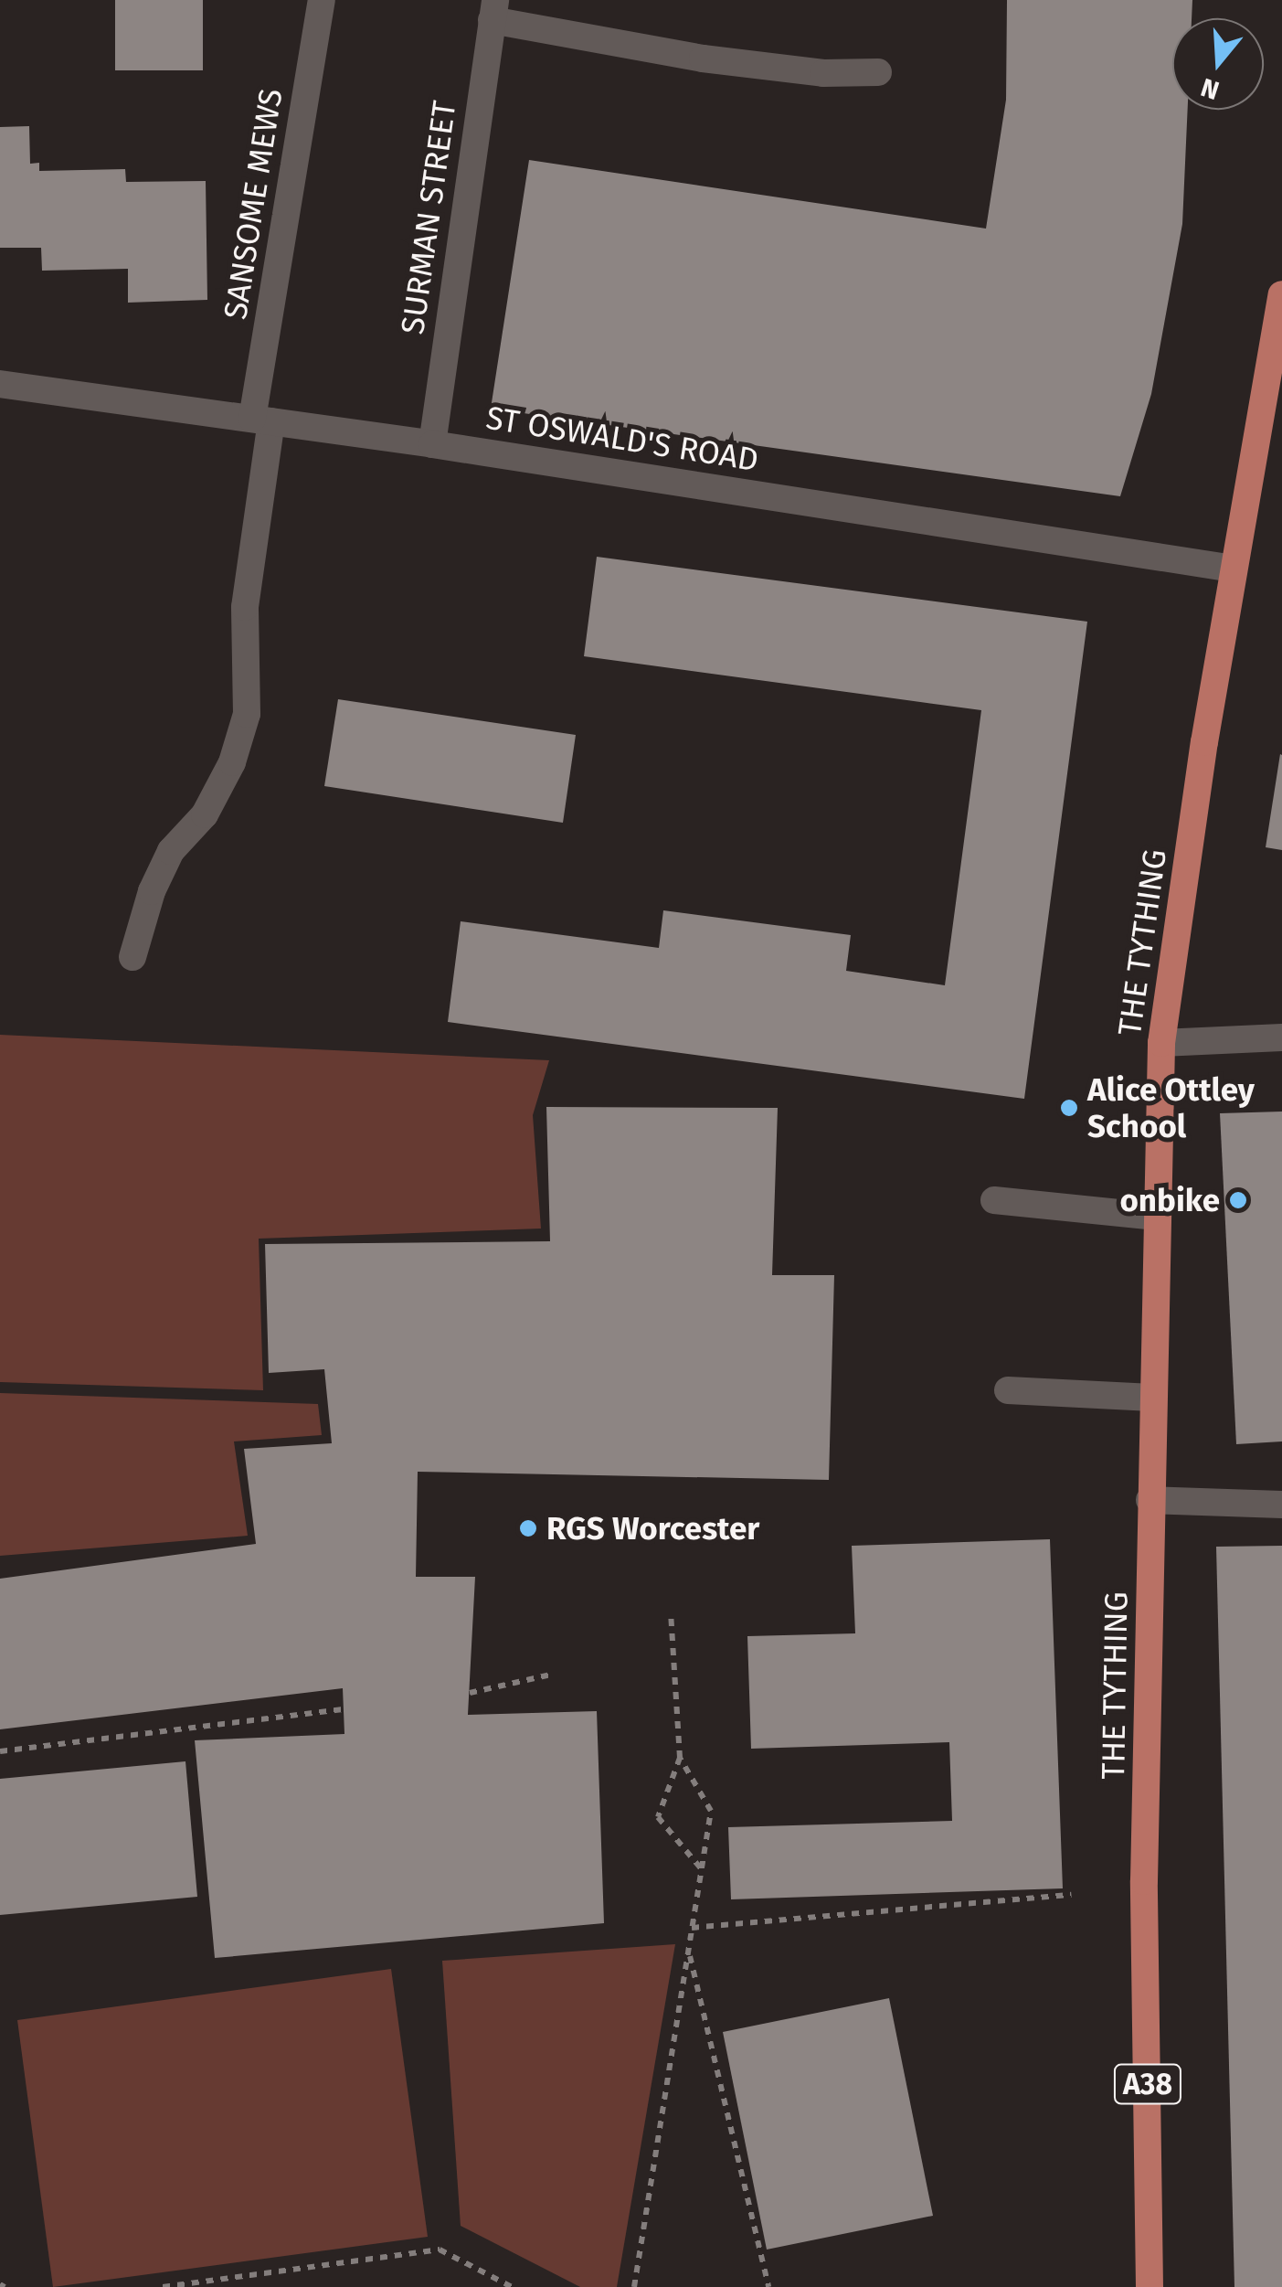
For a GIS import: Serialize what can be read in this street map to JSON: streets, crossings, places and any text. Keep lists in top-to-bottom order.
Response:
{
  "streets": {
    "main road": ["THE TYTHING", "A38"],
    "street": ["SANSOME MEWS", "SURMAN STREET", "ST OSWALD'S ROAD"]
  },
  "crossings": [
    ["SANSOME MEWS", "ST OSWALD'S ROAD"],
    ["SURMAN STREET", "ST OSWALD'S ROAD"],
    ["ST OSWALD'S ROAD", "THE TYTHING"]
  ],
  "places": ["Alice Ottley School", "onbike", "RGS Worcester"],
  "north": "bottom"
}
